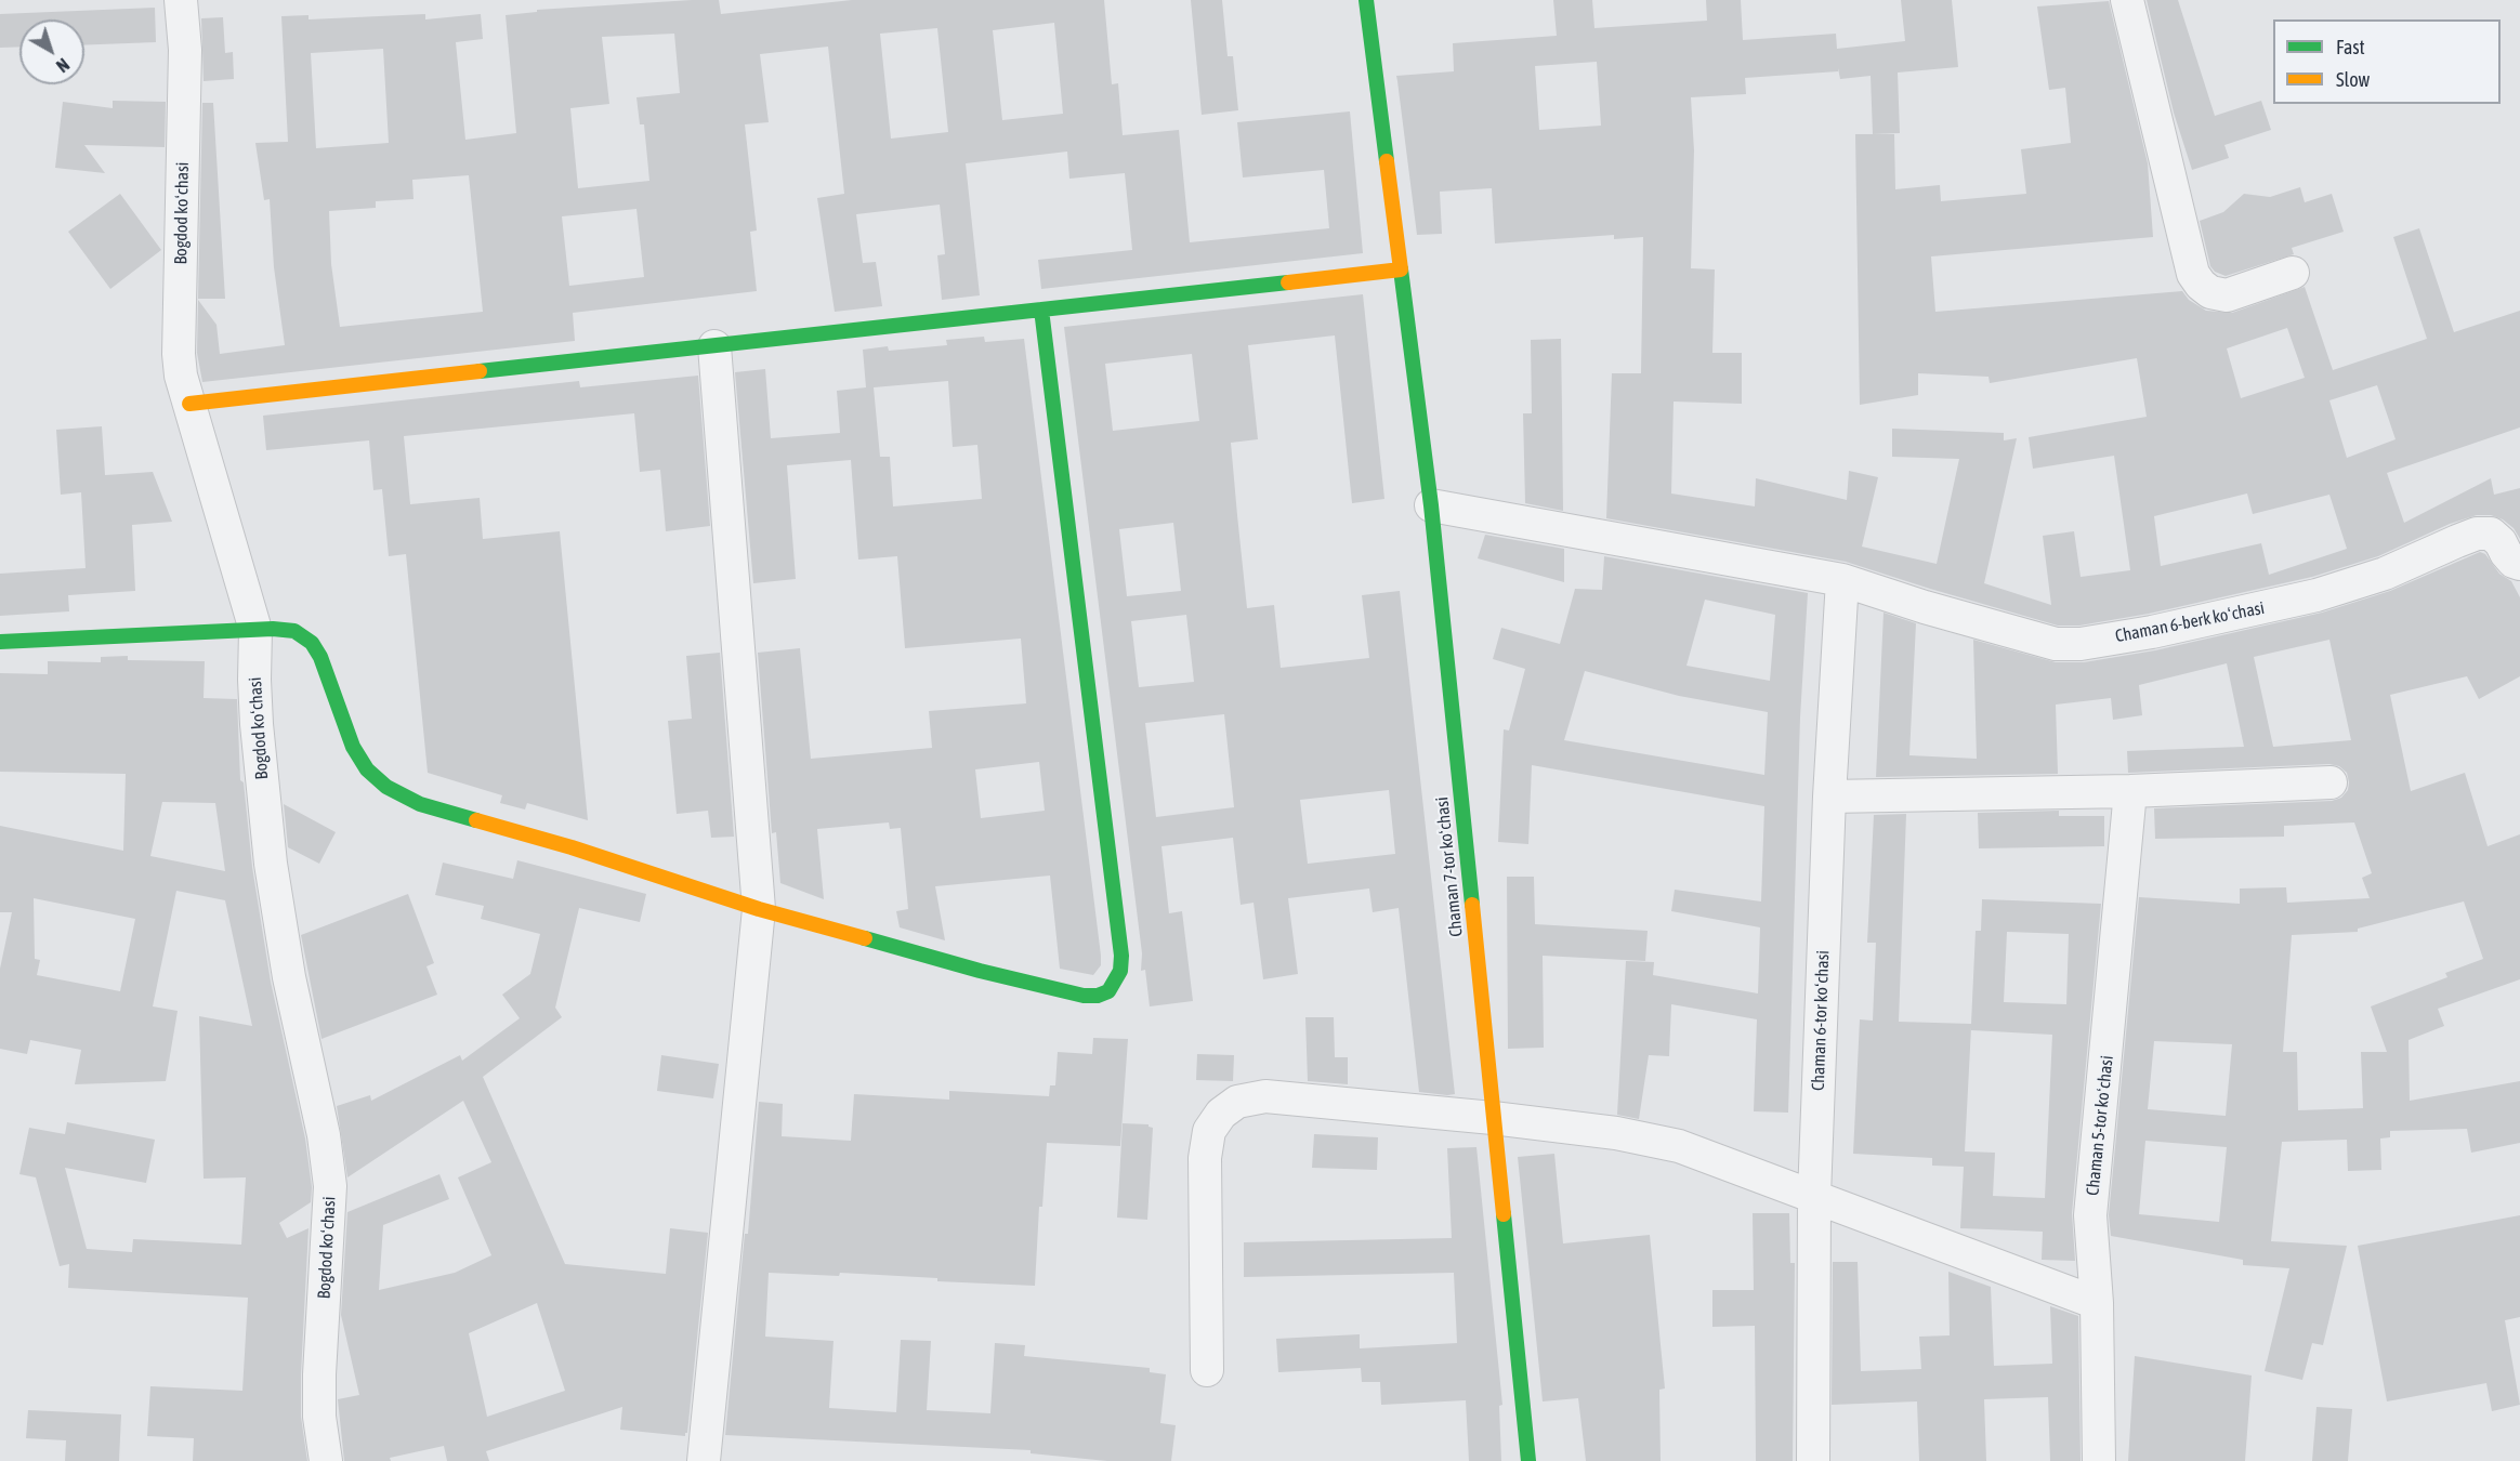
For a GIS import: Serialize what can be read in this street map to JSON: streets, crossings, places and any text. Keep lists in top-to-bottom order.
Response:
{
  "streets": {
    "street": [
      "Bogdod koʻchasi",
      "Chaman 6-berk koʻchasi",
      "Chaman 7-tor koʻchasi",
      "Chaman 6-tor koʻchasi",
      "Chaman 5-tor koʻchasi"
    ]
  },
  "crossings": [
    ["Chaman 6-berk koʻchasi", "Chaman 7-tor koʻchasi"],
    ["Chaman 6-berk koʻchasi", "Chaman 6-tor koʻchasi"]
  ],
  "legend": ["Fast", "Slow"],
  "north": "bottom right"
}
